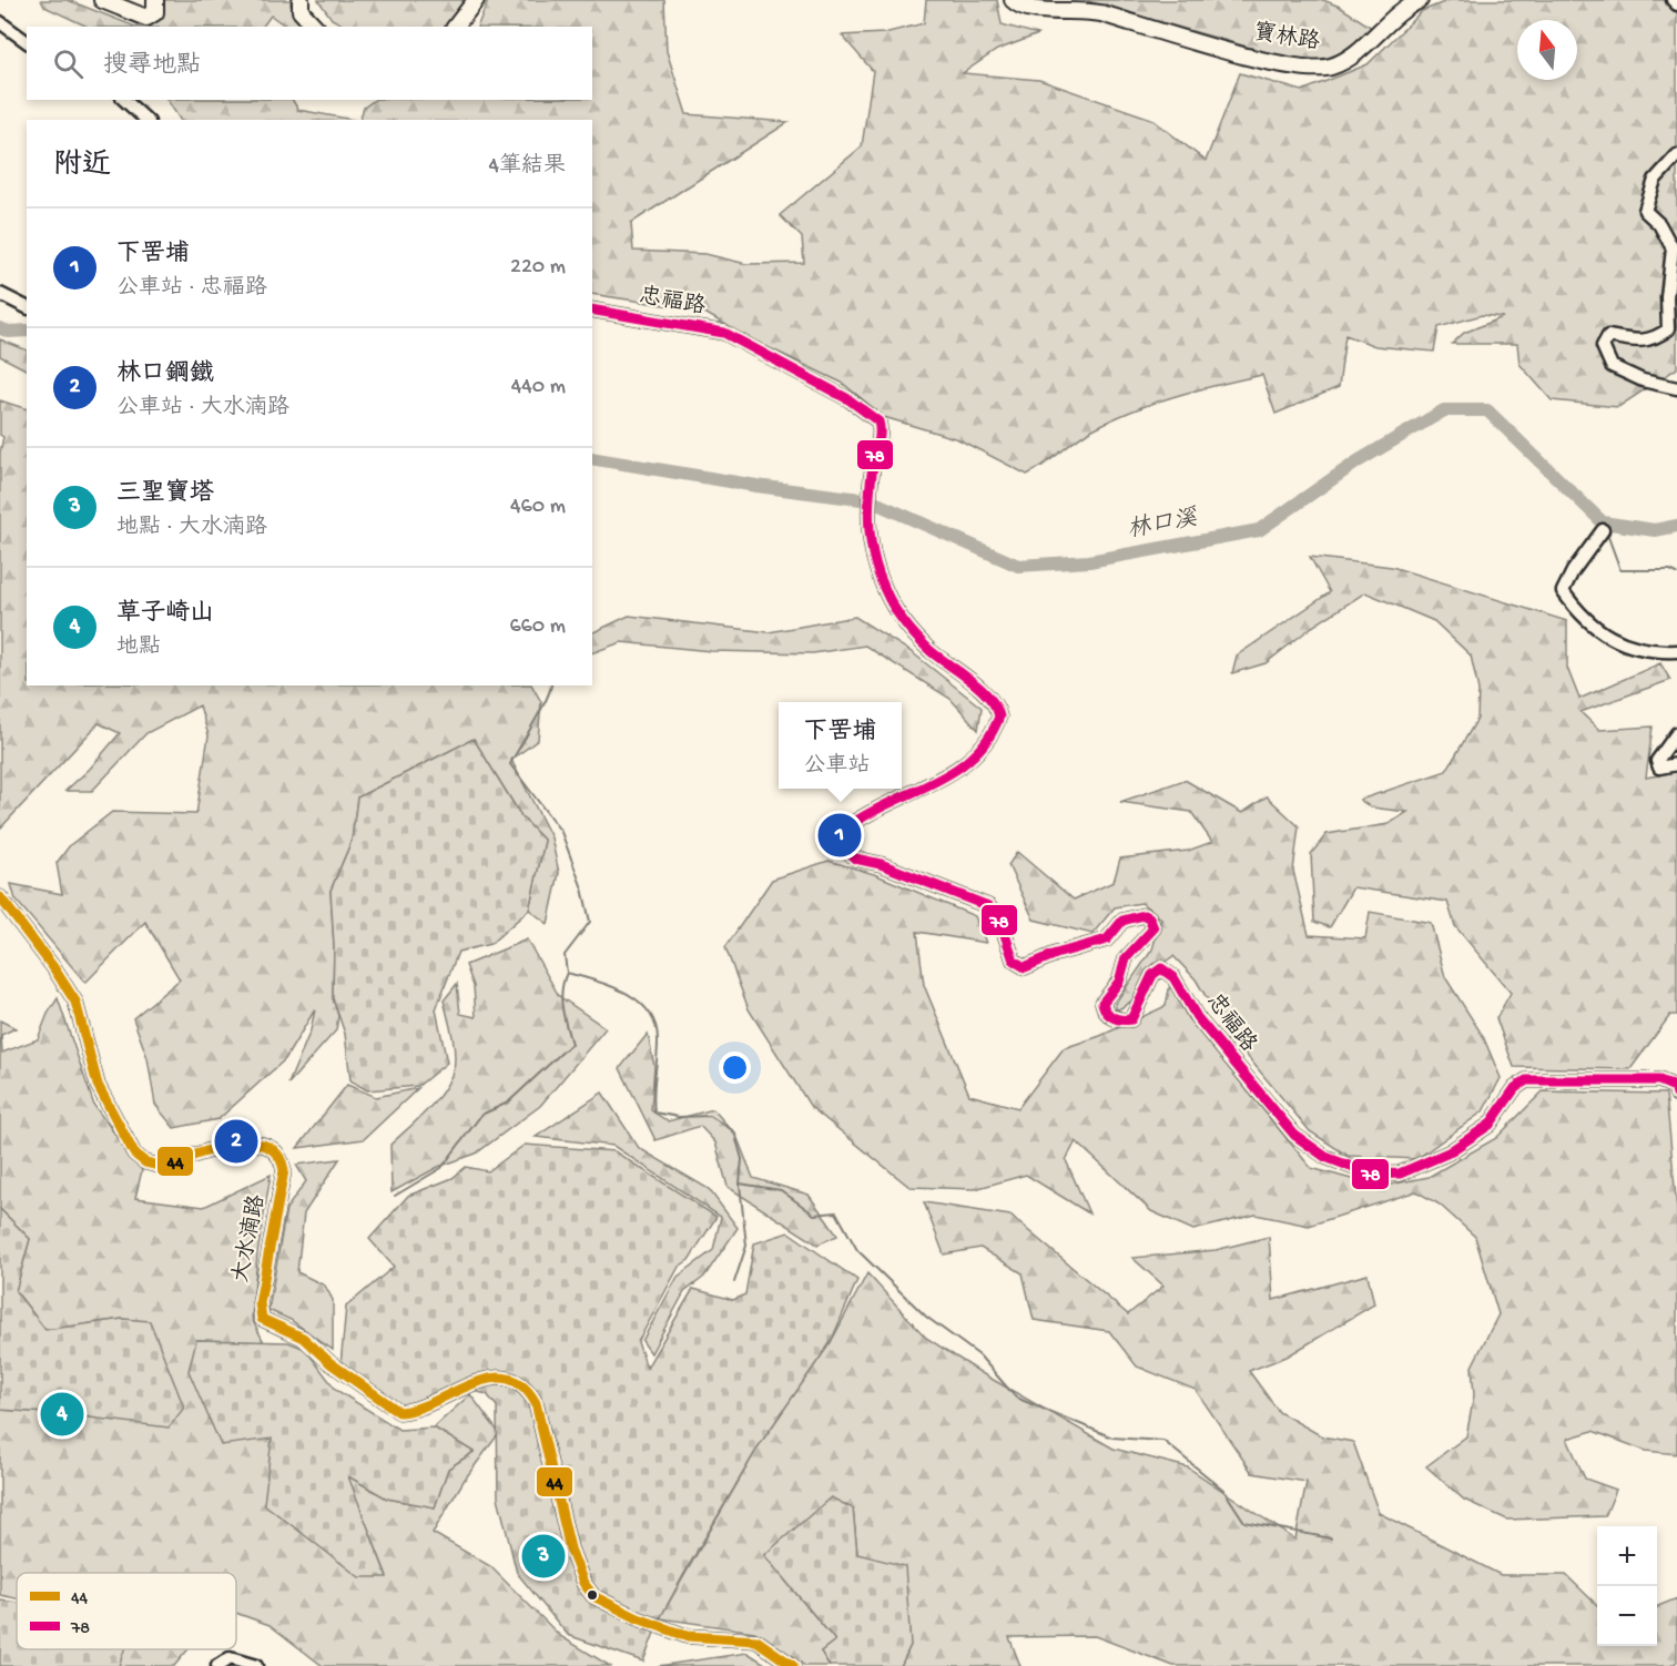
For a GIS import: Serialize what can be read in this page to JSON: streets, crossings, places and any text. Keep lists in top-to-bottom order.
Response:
{
  "streets": {
    "main road": ["寶林路"],
    "street": ["忠福路", "大水湳路"]
  },
  "water": ["林口溪"],
  "lines": ["transit line 78", "transit line 44"],
  "legend": ["44", "78"],
  "north": "top",
  "page": {
    "search": "搜尋地點",
    "heading": ["附近", "4筆結果"],
    "list": [
      {
        "mark": "1",
        "name": "下罟埔",
        "note": "公車站 · 忠福路",
        "value": "220 m"
      },
      {
        "mark": "2",
        "name": "林口鋼鐵",
        "note": "公車站 · 大水湳路",
        "value": "440 m"
      },
      {
        "mark": "3",
        "name": "三聖寶塔",
        "note": "地點 · 大水湳路",
        "value": "460 m"
      },
      {
        "mark": "4",
        "name": "草子崎山",
        "note": "地點",
        "value": "660 m"
      }
    ],
    "popup": ["下罟埔", "公車站"],
    "pins": [
      "1",
      "2",
      "4",
      "3"
    ],
    "map_buttons": ["+", "−"]
  }
}
